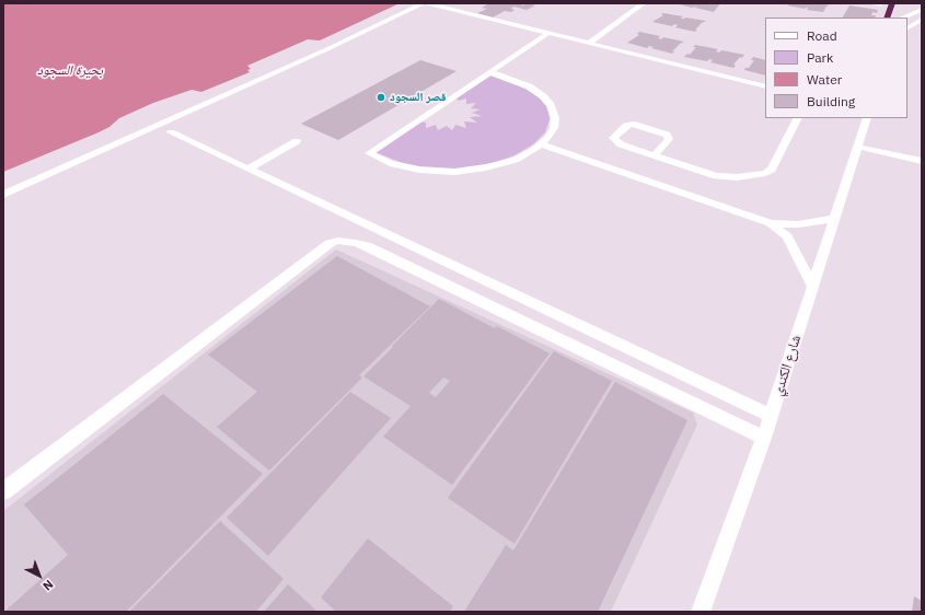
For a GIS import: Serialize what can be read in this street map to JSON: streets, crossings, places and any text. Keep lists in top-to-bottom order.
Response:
{
  "streets": {
    "street": ["شارع الكندي"]
  },
  "water": ["بحيرة السجود"],
  "places": ["قصر السجود"],
  "legend": [
    "Road",
    "Park",
    "Water",
    "Building"
  ],
  "north": "bottom right"
}
